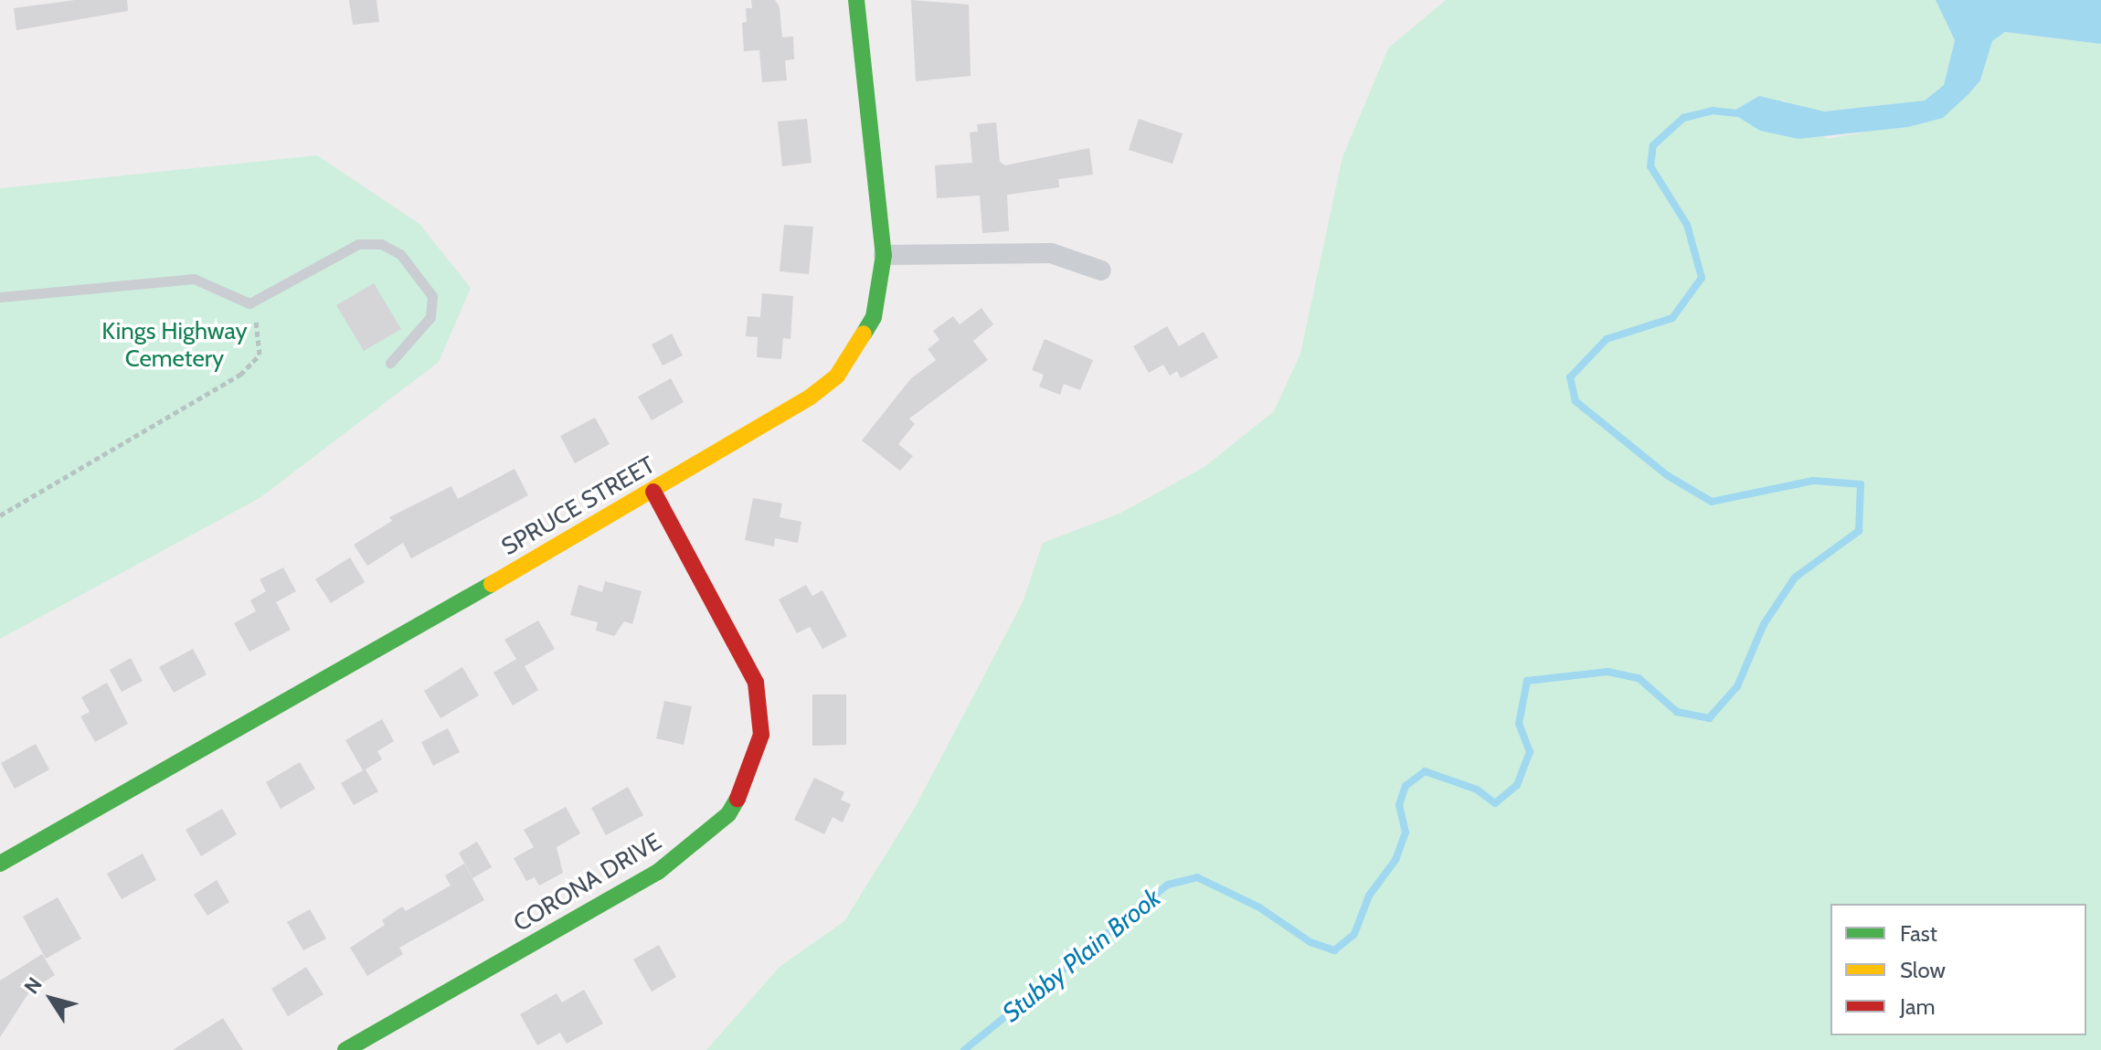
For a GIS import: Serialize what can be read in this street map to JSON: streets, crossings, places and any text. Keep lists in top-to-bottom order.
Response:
{
  "streets": {
    "street": ["SPRUCE STREET", "CORONA DRIVE"]
  },
  "crossings": [
    ["SPRUCE STREET", "CORONA DRIVE"]
  ],
  "water": ["Stubby Plain Brook"],
  "parks": ["Kings Highway Cemetery"],
  "legend": ["Fast", "Slow", "Jam"],
  "north": "top left"
}
